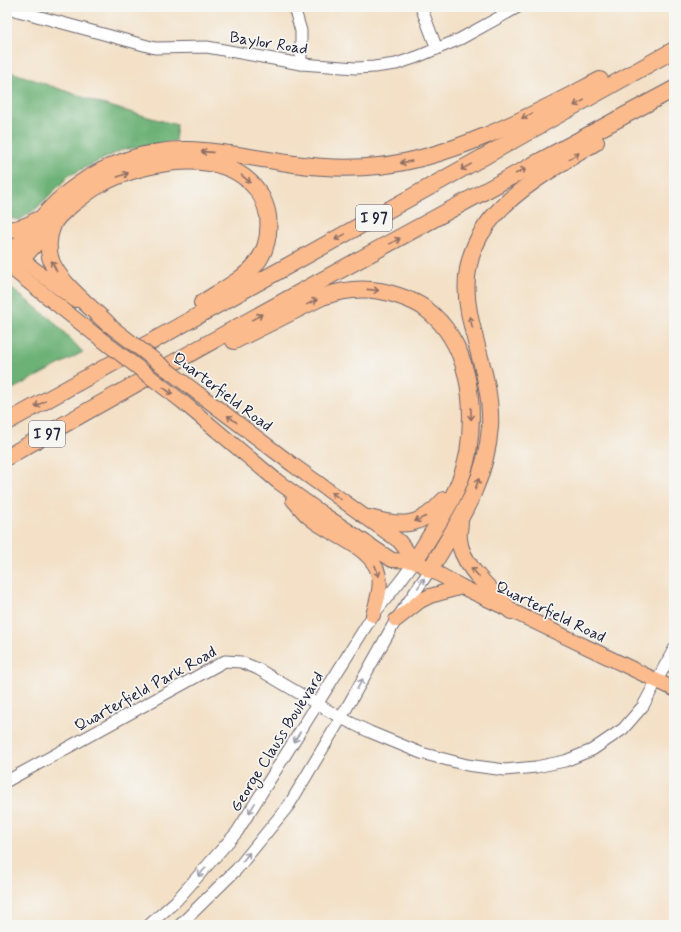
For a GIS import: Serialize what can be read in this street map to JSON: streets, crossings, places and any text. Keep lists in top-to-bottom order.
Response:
{
  "streets": {
    "highway": ["I 97"],
    "main road": ["Quarterfield Road"],
    "street": ["Baylor Road", "Quarterfield Park Road", "George Clauss Boulevard"]
  },
  "crossings": [
    ["Quarterfield Road", "Quarterfield Park Road"],
    ["Quarterfield Road", "George Clauss Boulevard"],
    ["Quarterfield Park Road", "George Clauss Boulevard"]
  ]
}
